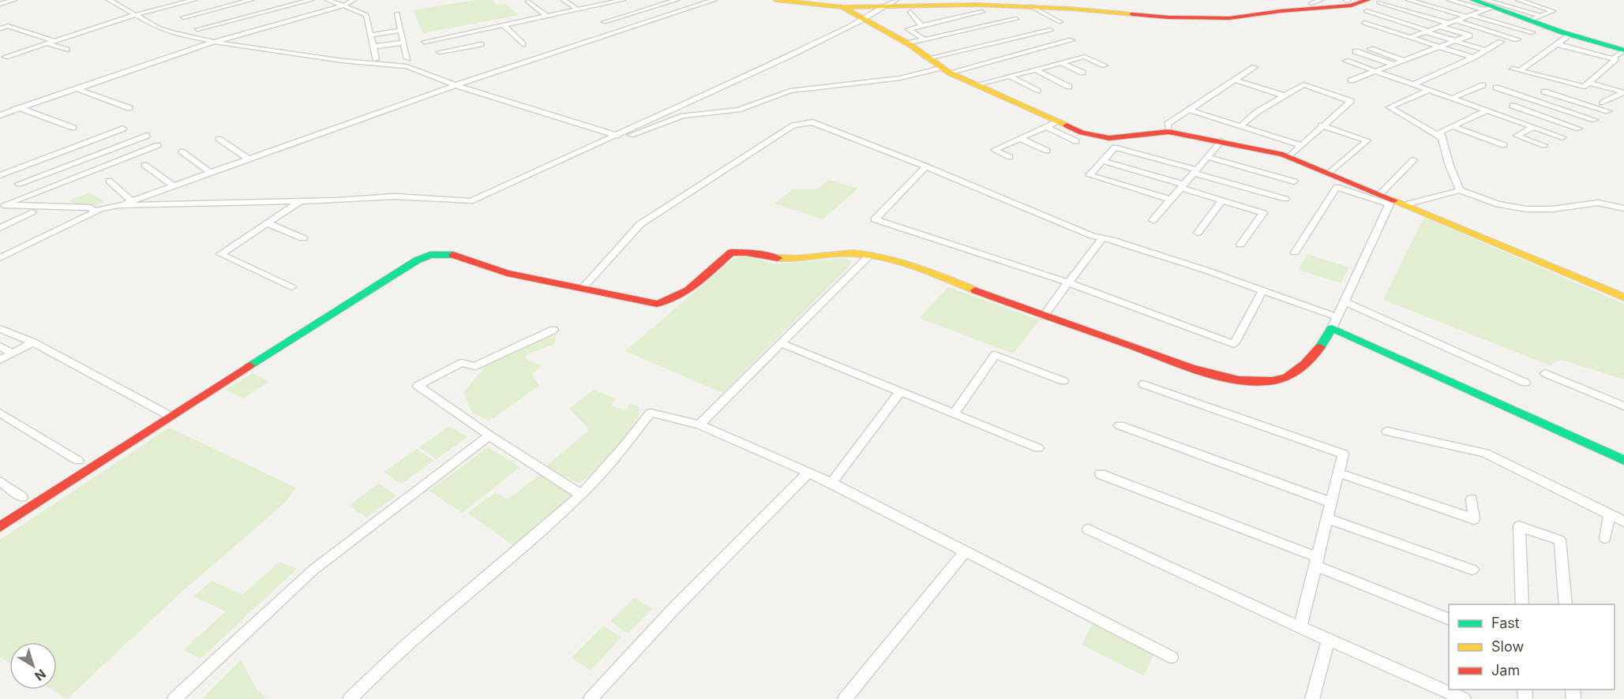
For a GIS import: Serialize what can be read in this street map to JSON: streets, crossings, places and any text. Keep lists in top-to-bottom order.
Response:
{
  "legend": ["Fast", "Slow", "Jam"],
  "north": "bottom right"
}
